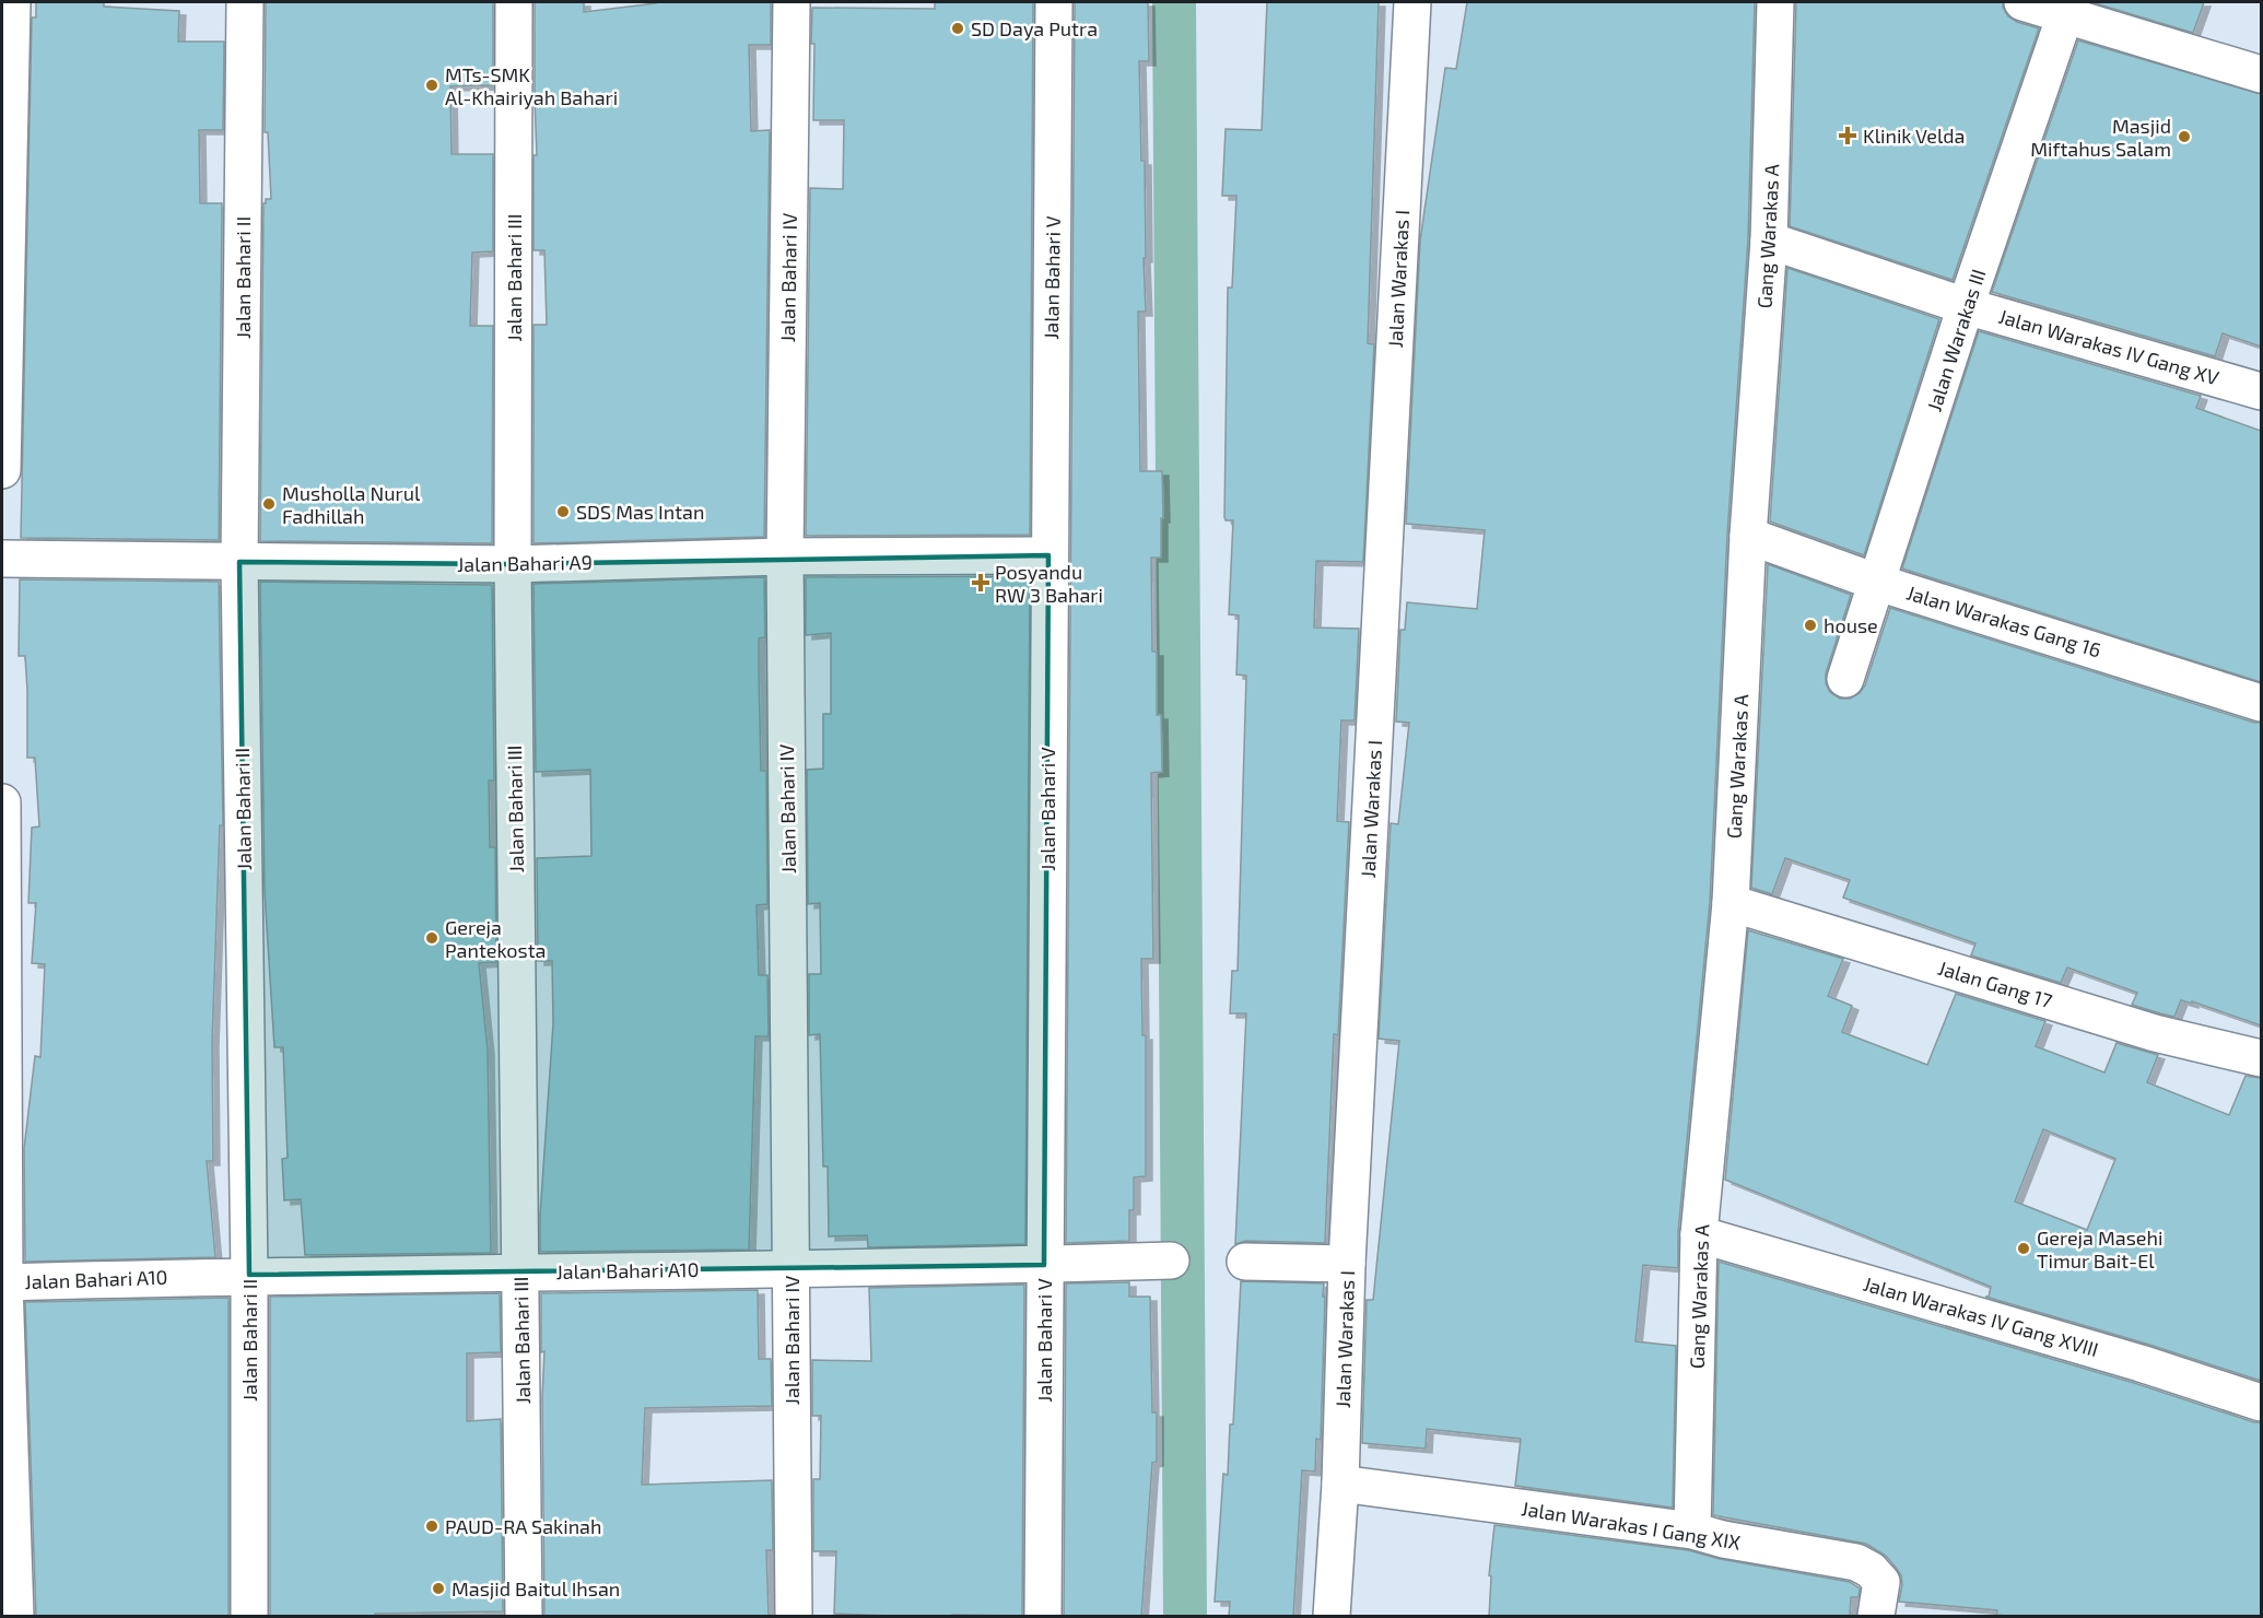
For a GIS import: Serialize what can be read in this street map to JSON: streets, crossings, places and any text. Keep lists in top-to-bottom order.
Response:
{
  "streets": {
    "street": [
      "Gang Warakas A",
      "Jalan Bahari II",
      "Jalan Bahari III",
      "Jalan Bahari IV",
      "Jalan Bahari V",
      "Jalan Warakas I",
      "Jalan Warakas III",
      "Jalan Warakas IV Gang XV",
      "Jalan Bahari A9",
      "Jalan Warakas Gang 16",
      "Jalan Gang 17",
      "Jalan Bahari A10",
      "Jalan Warakas IV Gang XVIII",
      "Jalan Warakas I Gang XIX"
    ]
  },
  "crossings": [
    ["Gang Warakas A", "Jalan Warakas IV Gang XV"],
    ["Gang Warakas A", "Jalan Warakas Gang 16"],
    ["Gang Warakas A", "Jalan Gang 17"],
    ["Gang Warakas A", "Jalan Warakas IV Gang XVIII"],
    ["Gang Warakas A", "Jalan Warakas I Gang XIX"],
    ["Jalan Bahari II", "Jalan Bahari A9"],
    ["Jalan Bahari II", "Jalan Bahari A10"],
    ["Jalan Bahari III", "Jalan Bahari A9"],
    ["Jalan Bahari III", "Jalan Bahari A10"],
    ["Jalan Bahari IV", "Jalan Bahari A9"],
    ["Jalan Bahari IV", "Jalan Bahari A10"],
    ["Jalan Bahari V", "Jalan Bahari A9"],
    ["Jalan Bahari V", "Jalan Bahari A10"],
    ["Jalan Warakas I", "Jalan Warakas I Gang XIX"],
    ["Jalan Warakas III", "Jalan Warakas IV Gang XV"],
    ["Jalan Warakas III", "Jalan Warakas Gang 16"]
  ],
  "places": {
    "other": [
      "SD Daya Putra",
      "MTs-SMK Al-Khairiyah Bahari",
      "Masjid Miftahus Salam",
      "Musholla Nurul Fadhillah",
      "SDS Mas Intan",
      "house",
      "Gereja Pantekosta",
      "Gereja Masehi Timur Bait-El",
      "PAUD-RA Sakinah",
      "Masjid Baitul Ihsan"
    ],
    "health": ["Klinik Velda", "Posyandu RW 3 Bahari"]
  }
}
